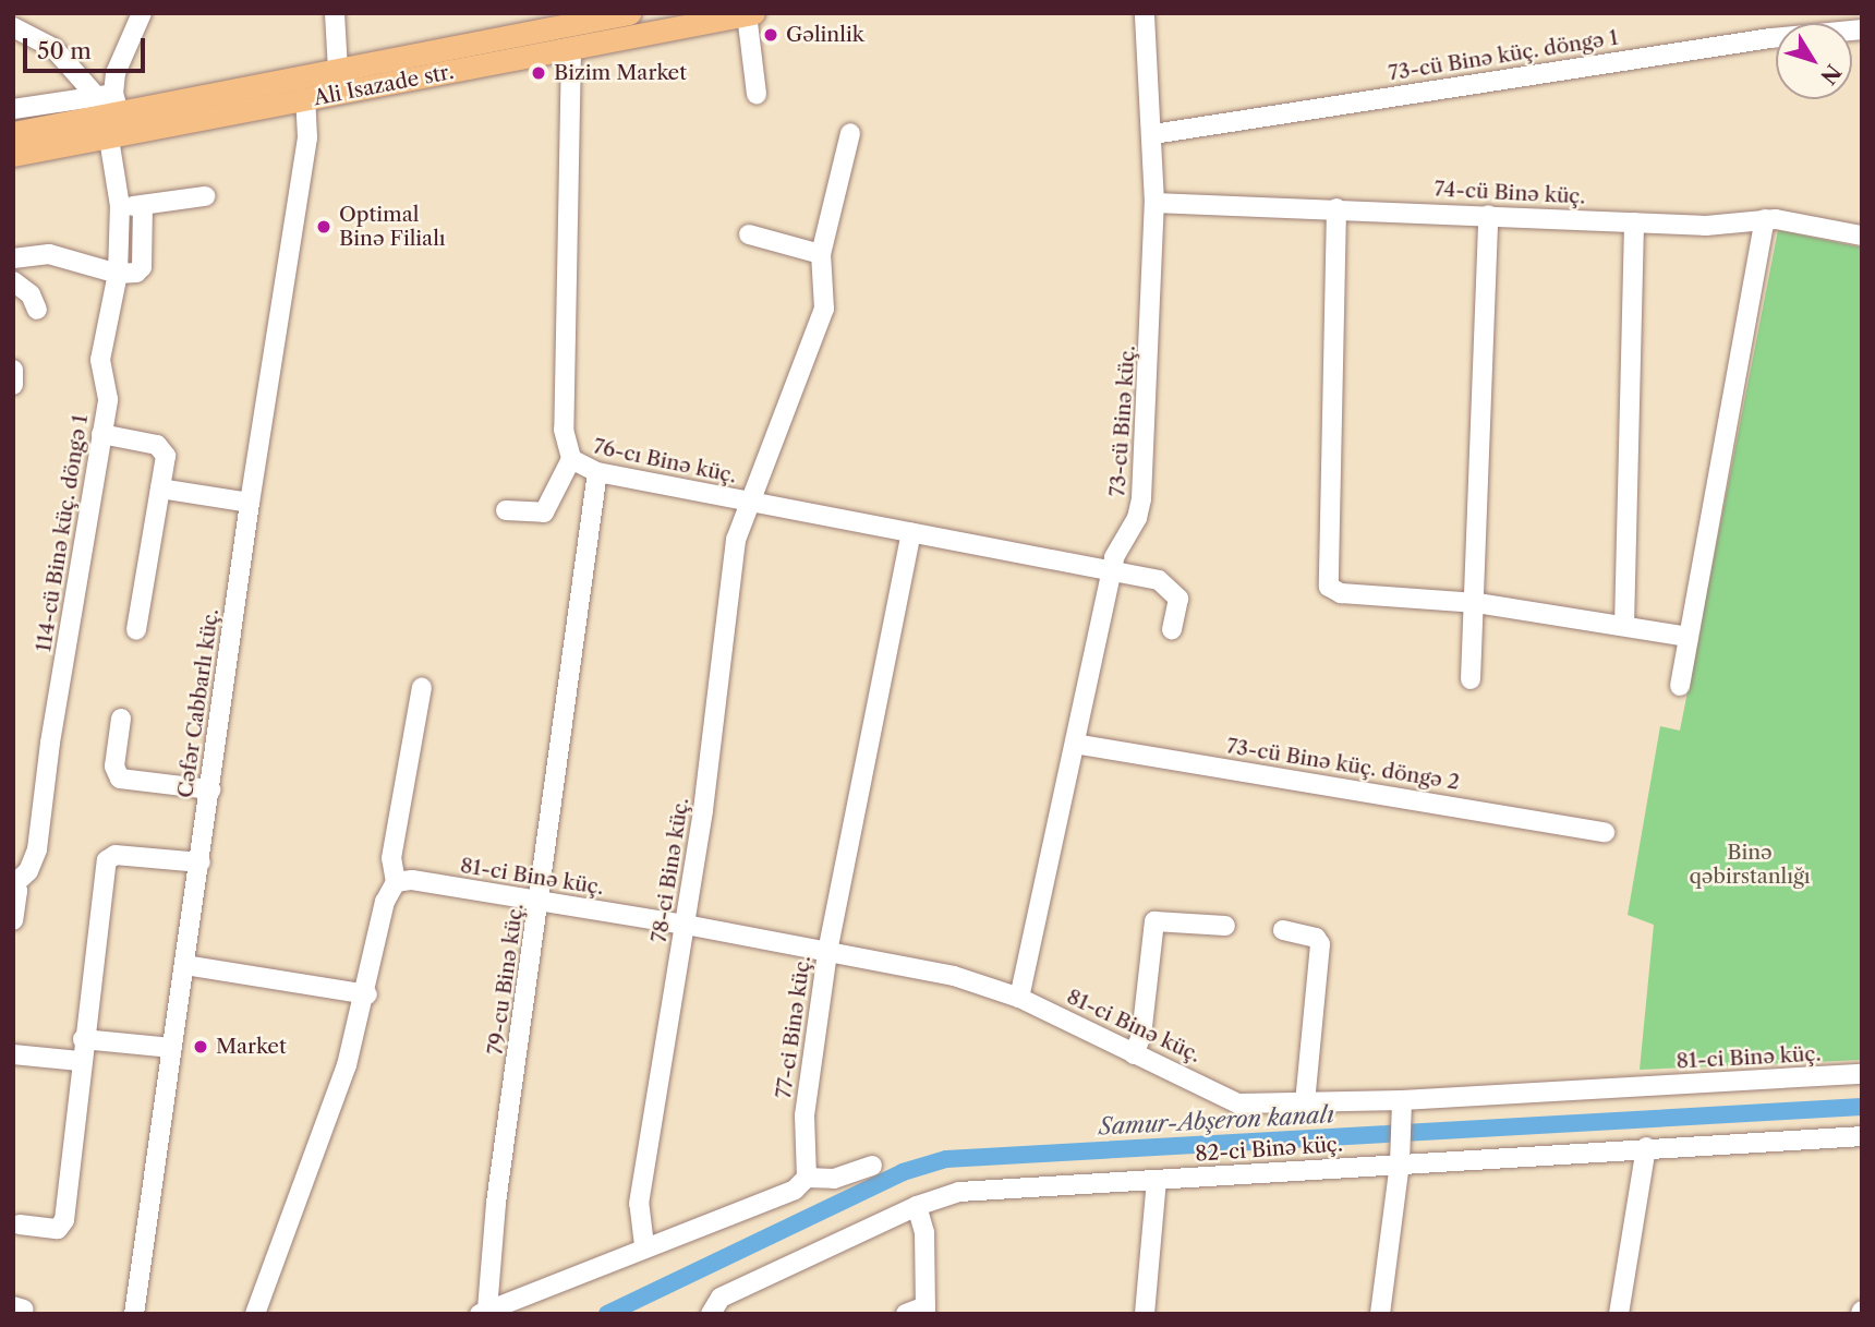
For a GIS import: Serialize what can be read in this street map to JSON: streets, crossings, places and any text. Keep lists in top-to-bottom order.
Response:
{
  "streets": {
    "main road": ["Ali Isazade str."],
    "street": [
      "73-cü Binə küç. döngə 1",
      "74-cü Binə küç.",
      "73-cü Binə küç.",
      "76-cı Binə küç.",
      "114-cü Binə küç. döngə 1",
      "Cəfər Cabbarlı küç.",
      "73-cü Binə küç. döngə 2",
      "78-ci Binə küç.",
      "81-ci Binə küç.",
      "79-cu Binə küç.",
      "77-ci Binə küç.",
      "82-ci Binə küç."
    ]
  },
  "crossings": [
    ["73-cü Binə küç. döngə 1", "73-cü Binə küç."],
    ["Ali Isazade str.", "76-cı Binə küç."],
    ["Ali Isazade str.", "114-cü Binə küç. döngə 1"],
    ["Ali Isazade str.", "Cəfər Cabbarlı küç."],
    ["74-cü Binə küç.", "73-cü Binə küç."],
    ["73-cü Binə küç.", "76-cı Binə küç."],
    ["73-cü Binə küç.", "73-cü Binə küç. döngə 2"],
    ["73-cü Binə küç.", "81-ci Binə küç."],
    ["76-cı Binə küç.", "78-ci Binə küç."],
    ["76-cı Binə küç.", "79-cu Binə küç."],
    ["76-cı Binə küç.", "77-ci Binə küç."],
    ["78-ci Binə küç.", "81-ci Binə küç."],
    ["81-ci Binə küç.", "79-cu Binə küç."],
    ["81-ci Binə küç.", "77-ci Binə küç."]
  ],
  "water": ["Samur-Abşeron kanalı"],
  "parks": ["Binə qəbirstanlığı"],
  "places": [
    "Gəlinlik",
    "Bizim Market",
    "Optimal Binə Filialı",
    "Market"
  ],
  "scale_bar": "50 m",
  "north": "bottom right"
}
